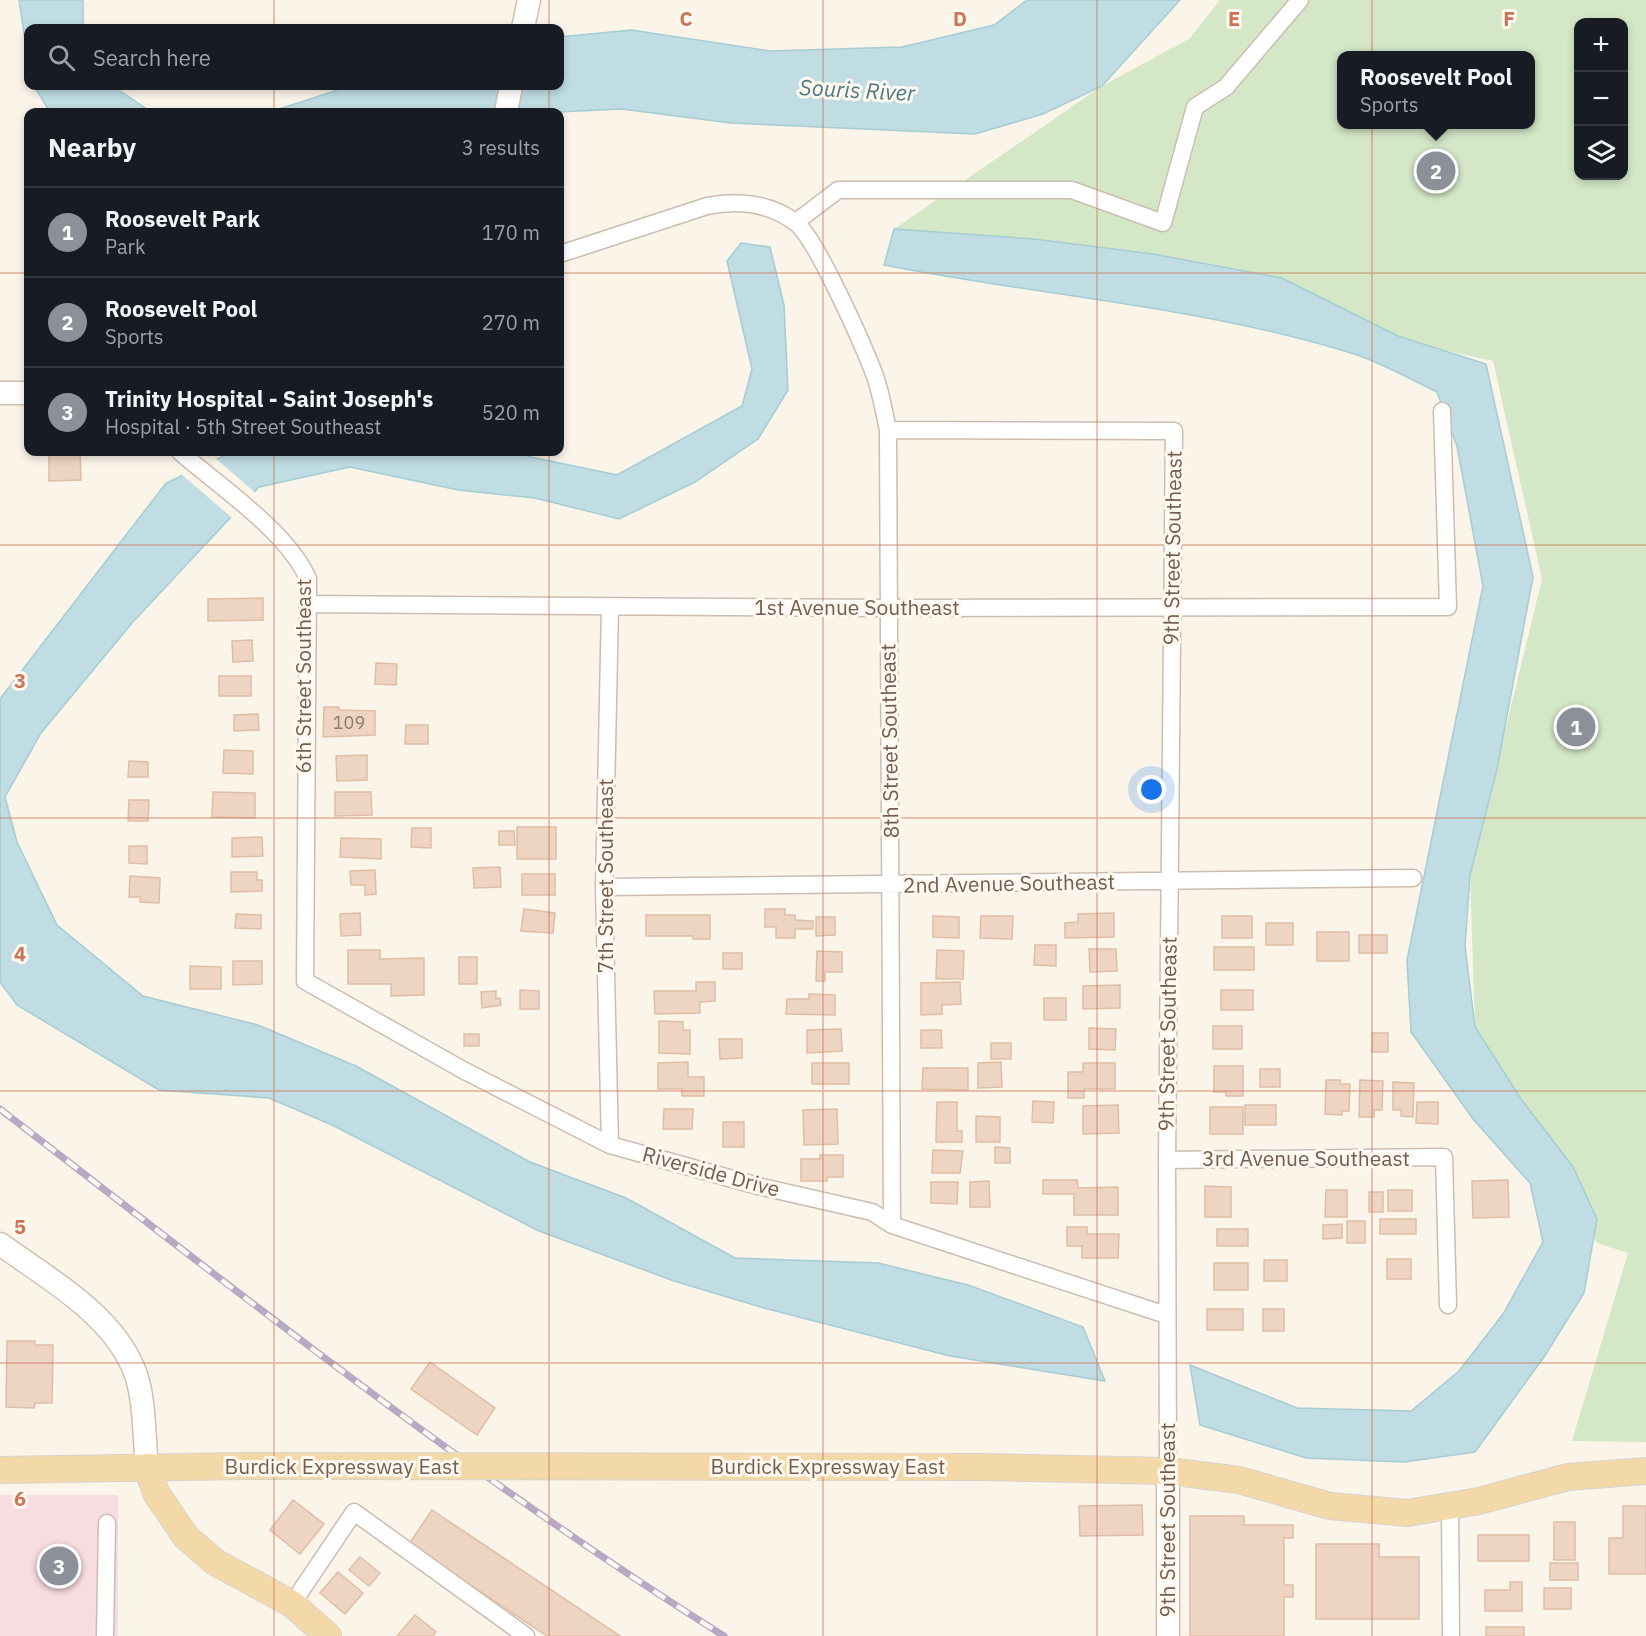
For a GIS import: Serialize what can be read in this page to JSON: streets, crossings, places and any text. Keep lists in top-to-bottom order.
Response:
{
  "streets": {
    "main road": ["Burdick Expressway East"],
    "street": [
      "9th Street Southeast",
      "1st Avenue Southeast",
      "6th Street Southeast",
      "8th Street Southeast",
      "7th Street Southeast",
      "2nd Avenue Southeast",
      "3rd Avenue Southeast",
      "Riverside Drive"
    ]
  },
  "crossings": [
    ["9th Street Southeast", "1st Avenue Southeast"],
    ["9th Street Southeast", "8th Street Southeast"],
    ["9th Street Southeast", "2nd Avenue Southeast"],
    ["9th Street Southeast", "3rd Avenue Southeast"],
    ["9th Street Southeast", "Riverside Drive"],
    ["9th Street Southeast", "Burdick Expressway East"],
    ["1st Avenue Southeast", "6th Street Southeast"],
    ["1st Avenue Southeast", "8th Street Southeast"],
    ["1st Avenue Southeast", "7th Street Southeast"],
    ["6th Street Southeast", "Riverside Drive"],
    ["8th Street Southeast", "2nd Avenue Southeast"],
    ["8th Street Southeast", "Riverside Drive"],
    ["7th Street Southeast", "2nd Avenue Southeast"],
    ["7th Street Southeast", "Riverside Drive"]
  ],
  "water": ["Souris River"],
  "house_numbers": ["109"],
  "page": {
    "map_buttons": ["+", "−"],
    "search": "Search here",
    "popup": ["Roosevelt Pool", "Sports"],
    "heading": ["Nearby", "3 results"],
    "pins": ["2", "1", "3"],
    "list": [
      {
        "mark": "1",
        "name": "Roosevelt Park",
        "note": "Park",
        "value": "170 m"
      },
      {
        "mark": "2",
        "name": "Roosevelt Pool",
        "note": "Sports",
        "value": "270 m"
      },
      {
        "mark": "3",
        "name": "Trinity Hospital - Saint Joseph's",
        "note": "Hospital · 5th Street Southeast",
        "value": "520 m"
      }
    ]
  },
  "grid": {
    "columns": [
      "C",
      "D",
      "E",
      "F"
    ],
    "rows": [
      "3",
      "4",
      "5",
      "6"
    ]
  }
}
